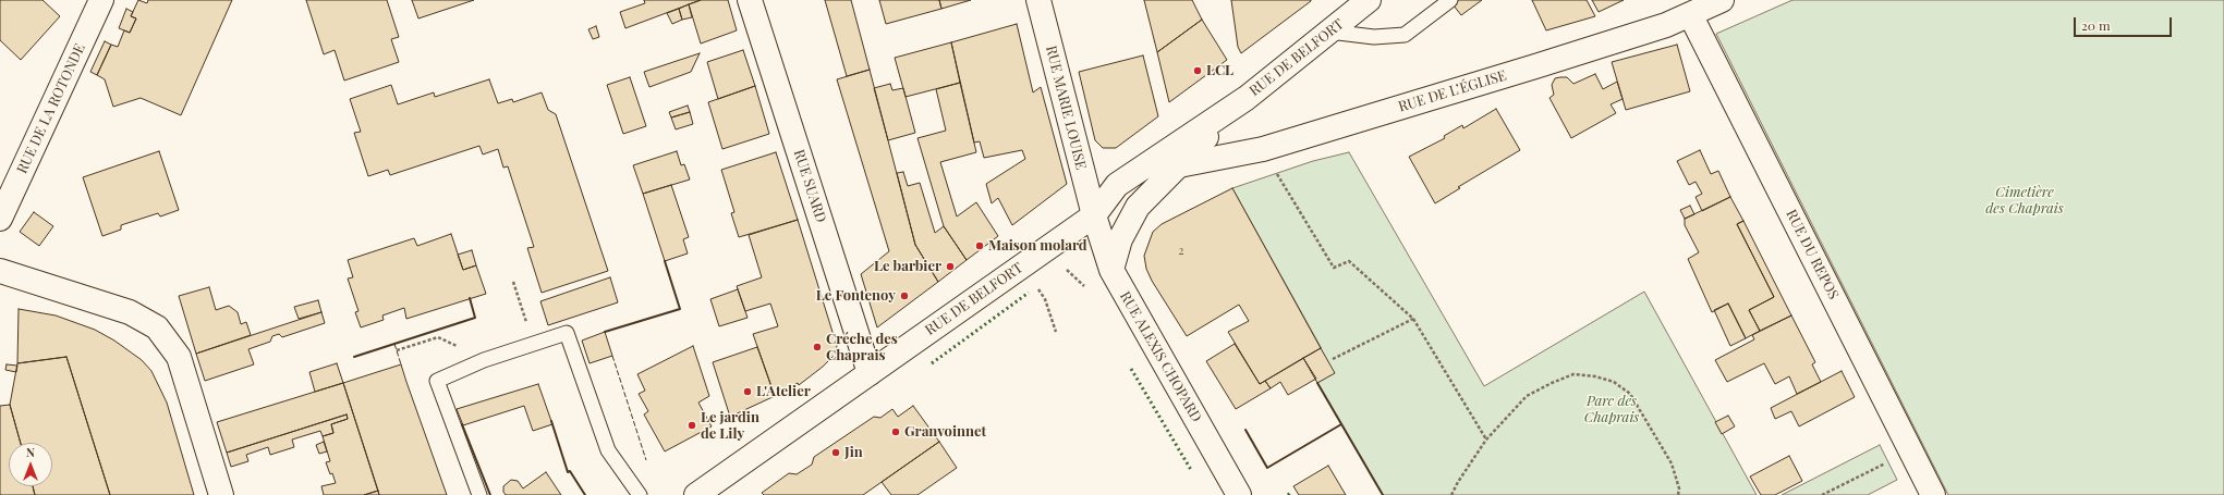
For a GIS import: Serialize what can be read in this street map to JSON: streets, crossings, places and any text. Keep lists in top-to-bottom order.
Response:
{
  "streets": {
    "street": [
      "RUE DE BELFORT",
      "RUE DE L’ÉGLISE",
      "RUE MARIE LOUISE",
      "RUE DE LA ROTONDE",
      "RUE SUARD",
      "RUE DU REPOS",
      "RUE ALEXIS CHOPARD"
    ]
  },
  "crossings": [
    ["RUE DE BELFORT", "RUE DE L’ÉGLISE"],
    ["RUE DE BELFORT", "RUE MARIE LOUISE"],
    ["RUE DE BELFORT", "RUE SUARD"],
    ["RUE DE BELFORT", "RUE ALEXIS CHOPARD"],
    ["RUE DE L’ÉGLISE", "RUE DU REPOS"],
    ["RUE MARIE LOUISE", "RUE ALEXIS CHOPARD"]
  ],
  "parks": ["Cimetière des Chaprais", "Parc des Chaprais"],
  "places": [
    "LCL",
    "Maison molard",
    "Le barbier",
    "Le Fontenoy",
    "Créche des Chaprais",
    "L'Atelier",
    "Le jardin de Lily",
    "Granvoinnet",
    "Jin"
  ],
  "house_numbers": ["2"],
  "scale_bar": "20 m",
  "north": "top"
}
